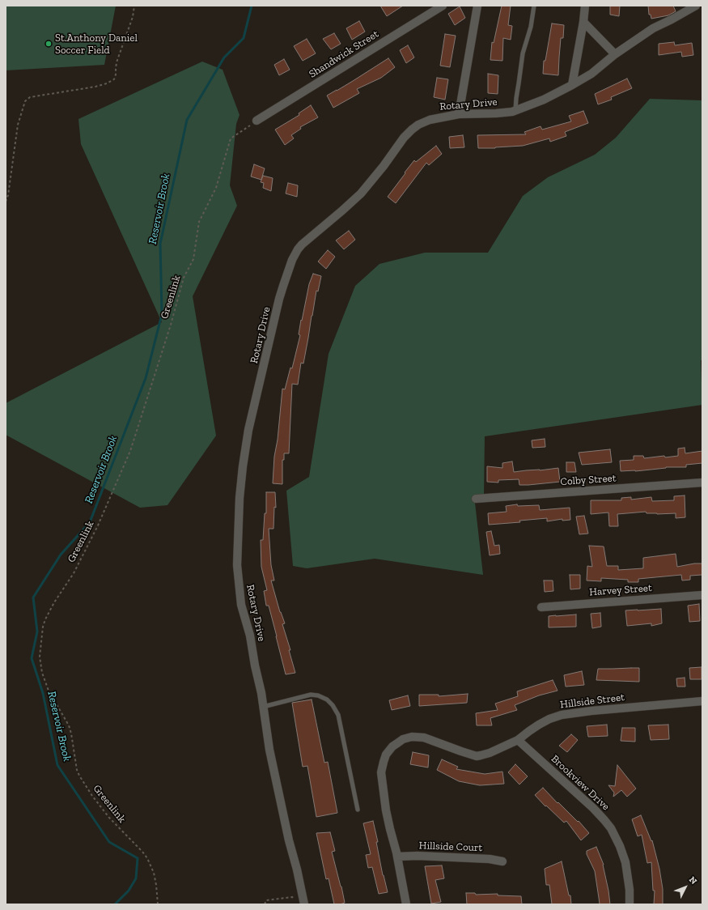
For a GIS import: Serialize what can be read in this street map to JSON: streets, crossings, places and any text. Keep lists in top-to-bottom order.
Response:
{
  "streets": {
    "street": [
      "Shandwick Street",
      "Rotary Drive",
      "Colby Street",
      "Harvey Street",
      "Hillside Street",
      "Brookview Drive",
      "Hillside Court"
    ],
    "path": ["Greenlink"]
  },
  "crossings": [
    ["Shandwick Street", "Greenlink"],
    ["Hillside Street", "Brookview Drive"],
    ["Hillside Street", "Hillside Court"]
  ],
  "water": ["Reservoir Brook"],
  "places": ["St.Anthony Daniel Soccer Field"],
  "north": "top right"
}
